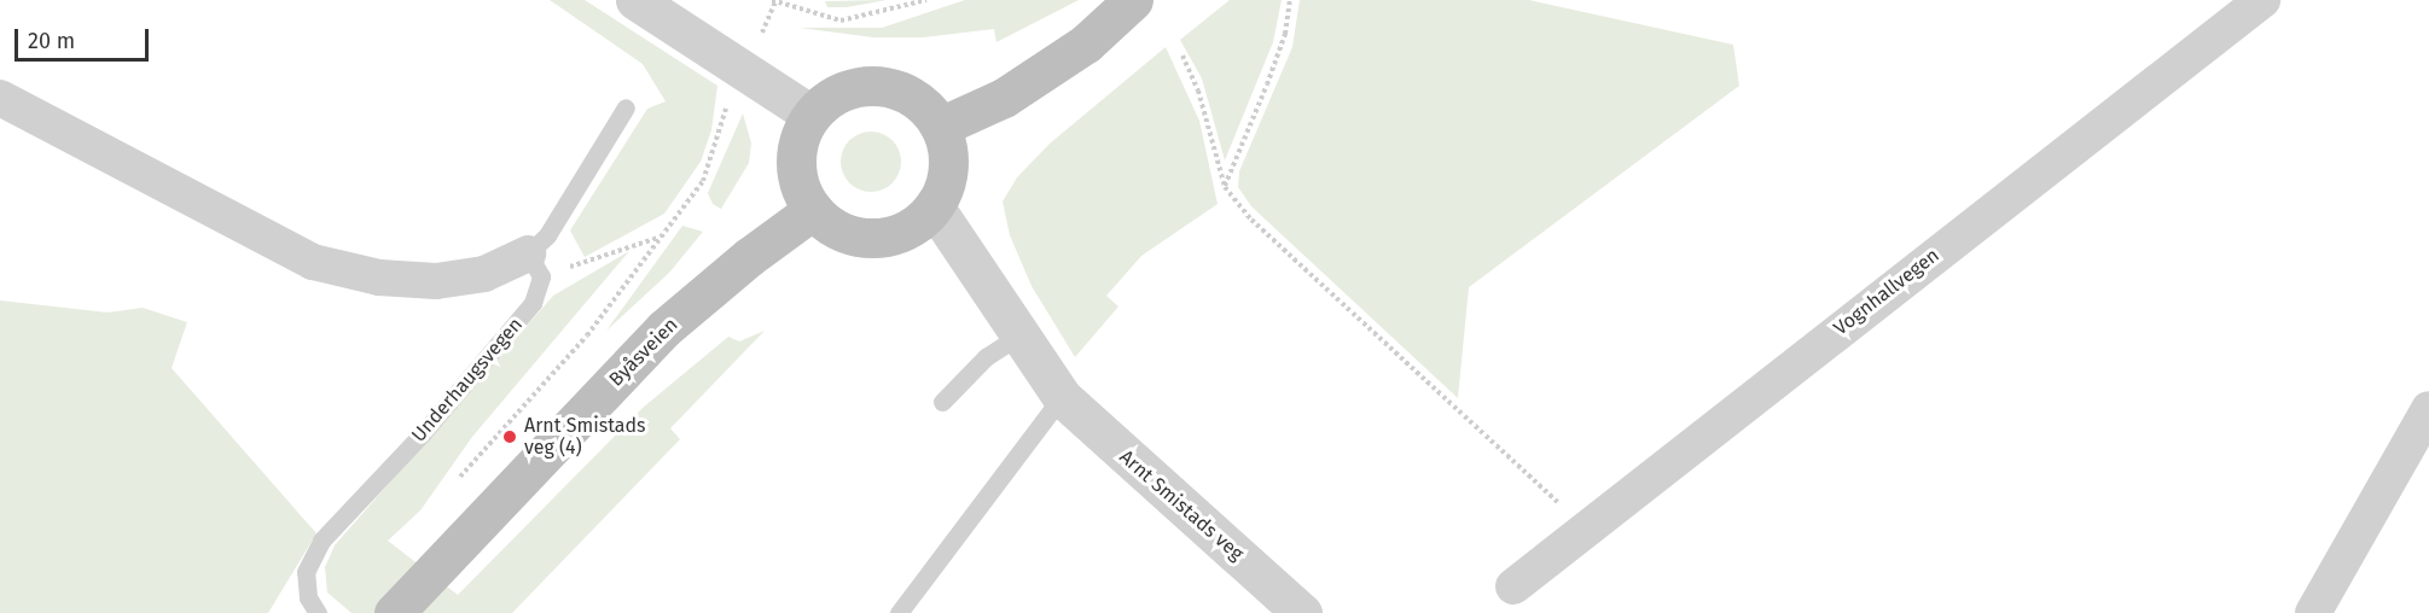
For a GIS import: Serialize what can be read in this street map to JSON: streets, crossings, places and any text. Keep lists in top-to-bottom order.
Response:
{
  "streets": {
    "main road": ["Byåsveien"],
    "street": ["Vognhallvegen", "Arnt Smistads veg"],
    "lane": ["Underhaugsvegen"]
  },
  "crossings": [
    ["Byåsveien", "Arnt Smistads veg"]
  ],
  "places": ["Arnt Smistads veg (4)"],
  "scale_bar": "20 m"
}
